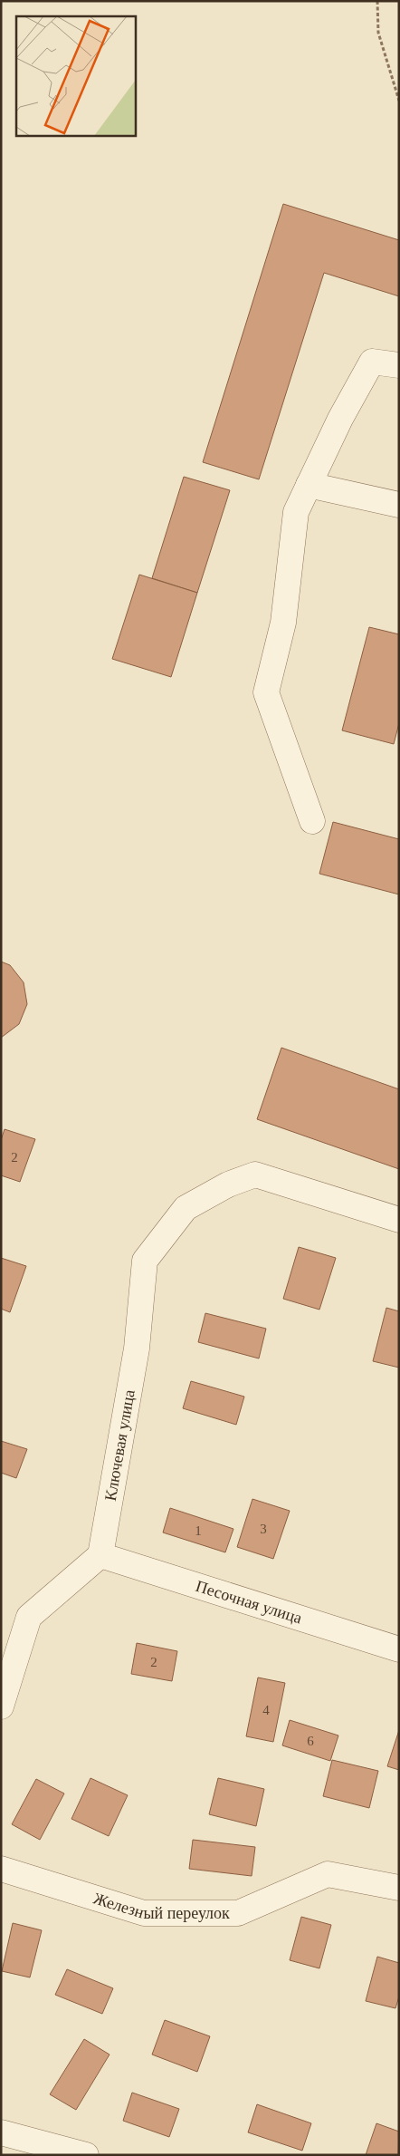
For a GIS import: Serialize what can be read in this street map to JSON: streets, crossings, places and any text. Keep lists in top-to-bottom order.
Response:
{
  "streets": {
    "street": ["Ключевая улица", "Песочная улица", "Железный переулок"]
  },
  "crossings": [
    ["Ключевая улица", "Песочная улица"]
  ],
  "house_numbers": [
    "2",
    "3",
    "1",
    "2",
    "4",
    "6"
  ]
}
